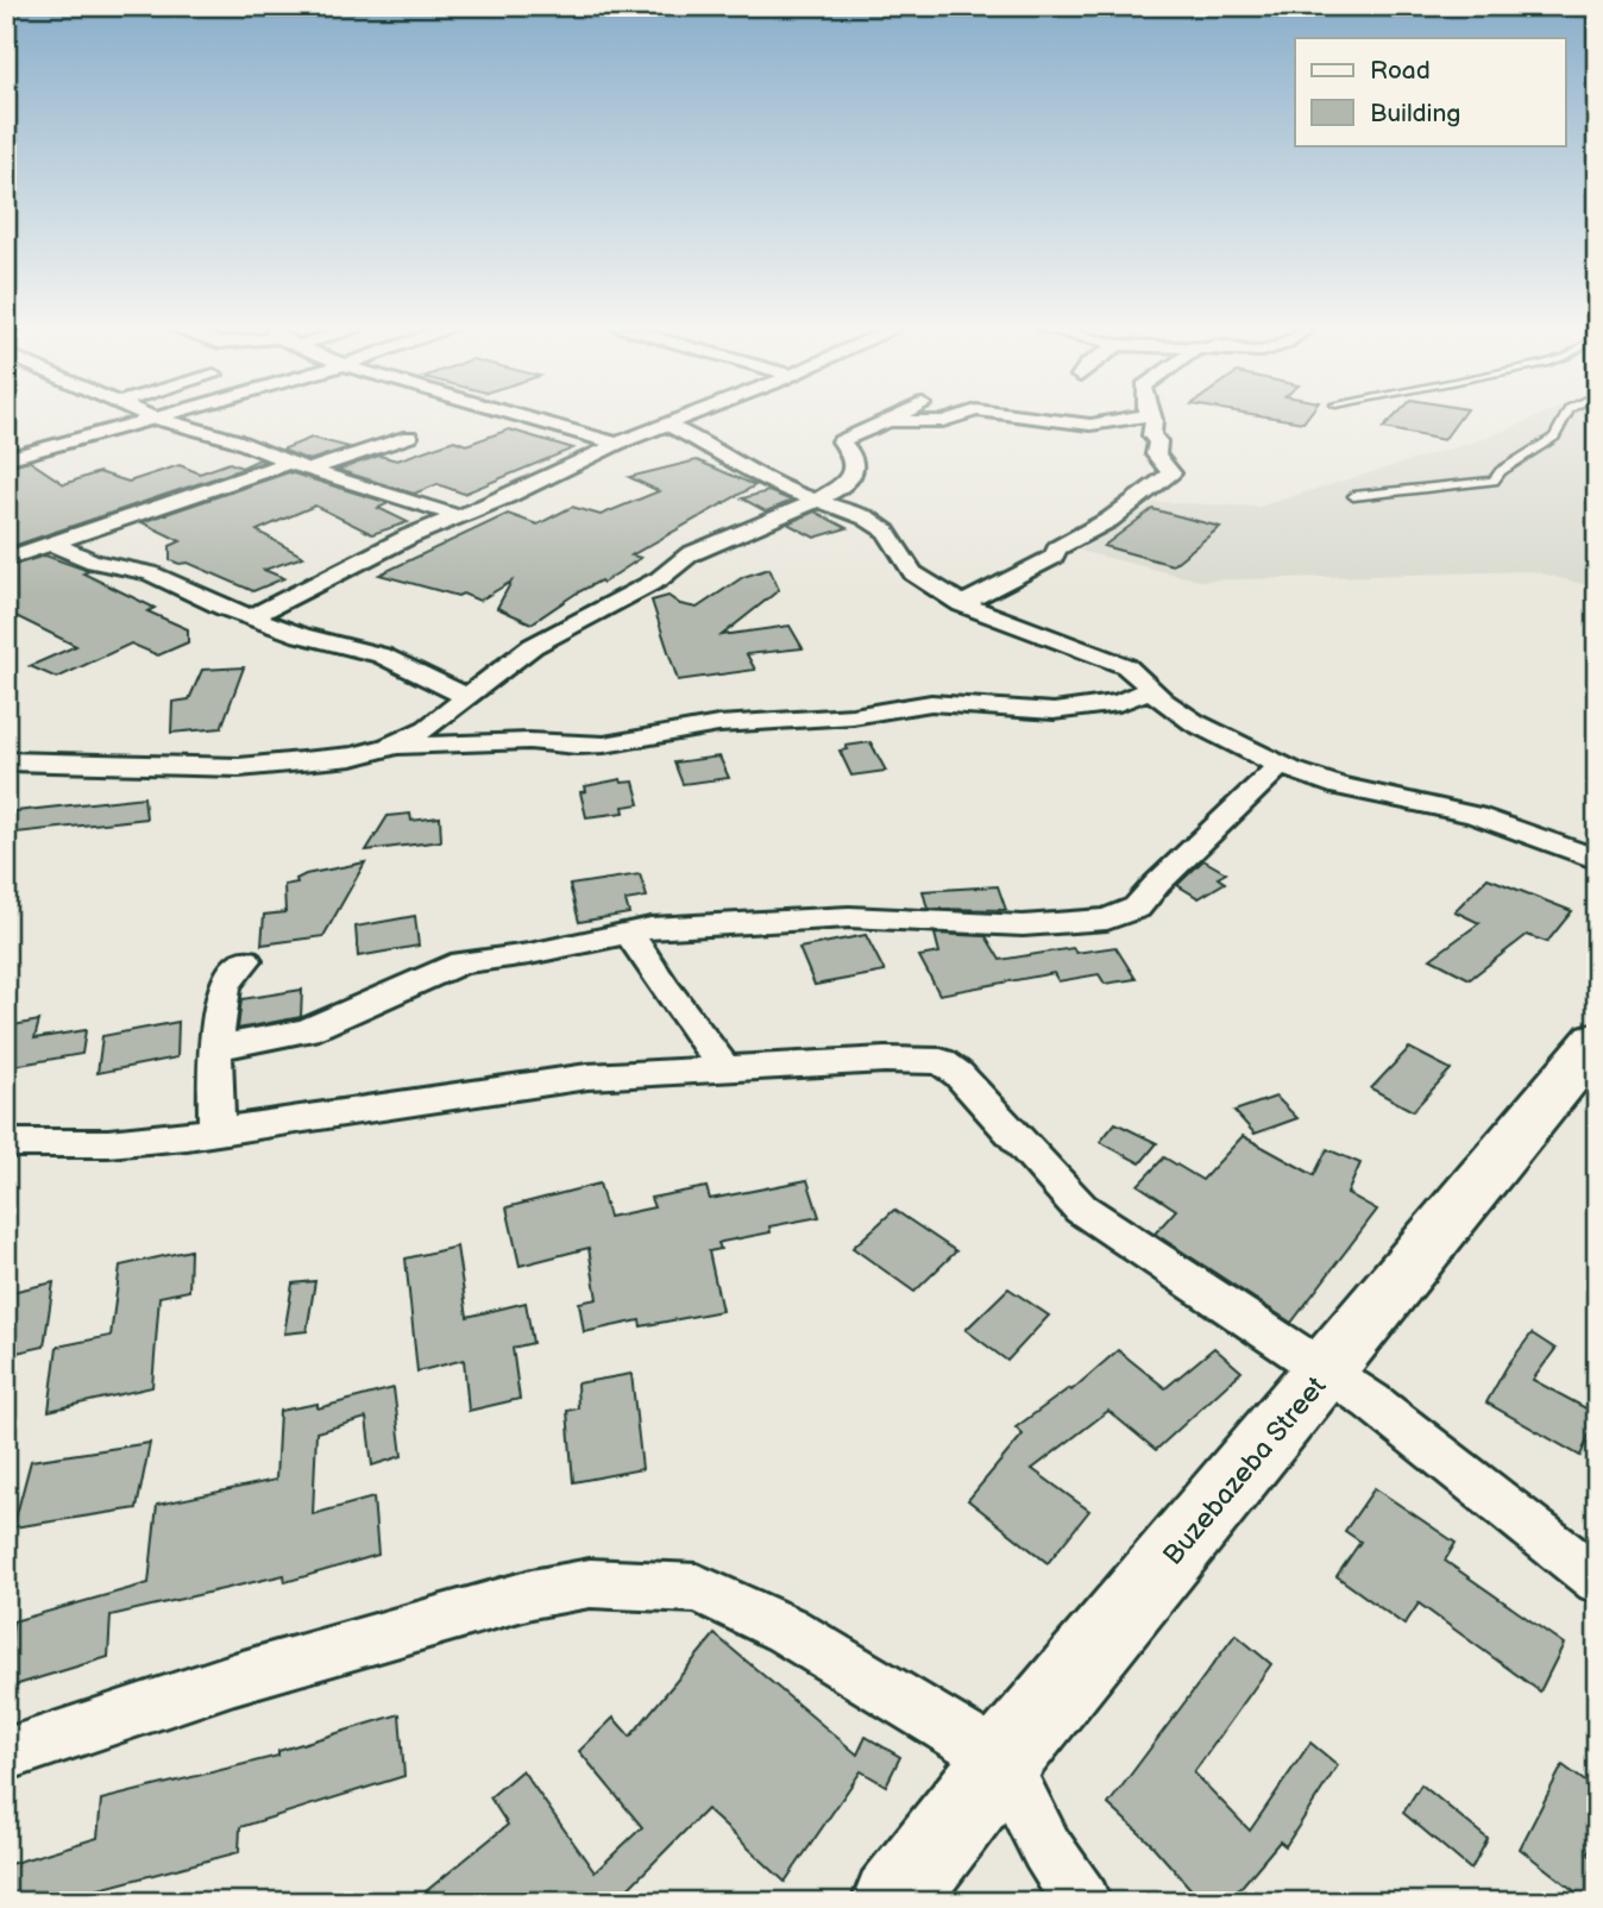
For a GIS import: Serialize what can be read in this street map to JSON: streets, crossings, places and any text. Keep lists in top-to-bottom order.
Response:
{
  "streets": {
    "street": ["Buzebazeba Street"]
  },
  "legend": ["Road", "Building"]
}
